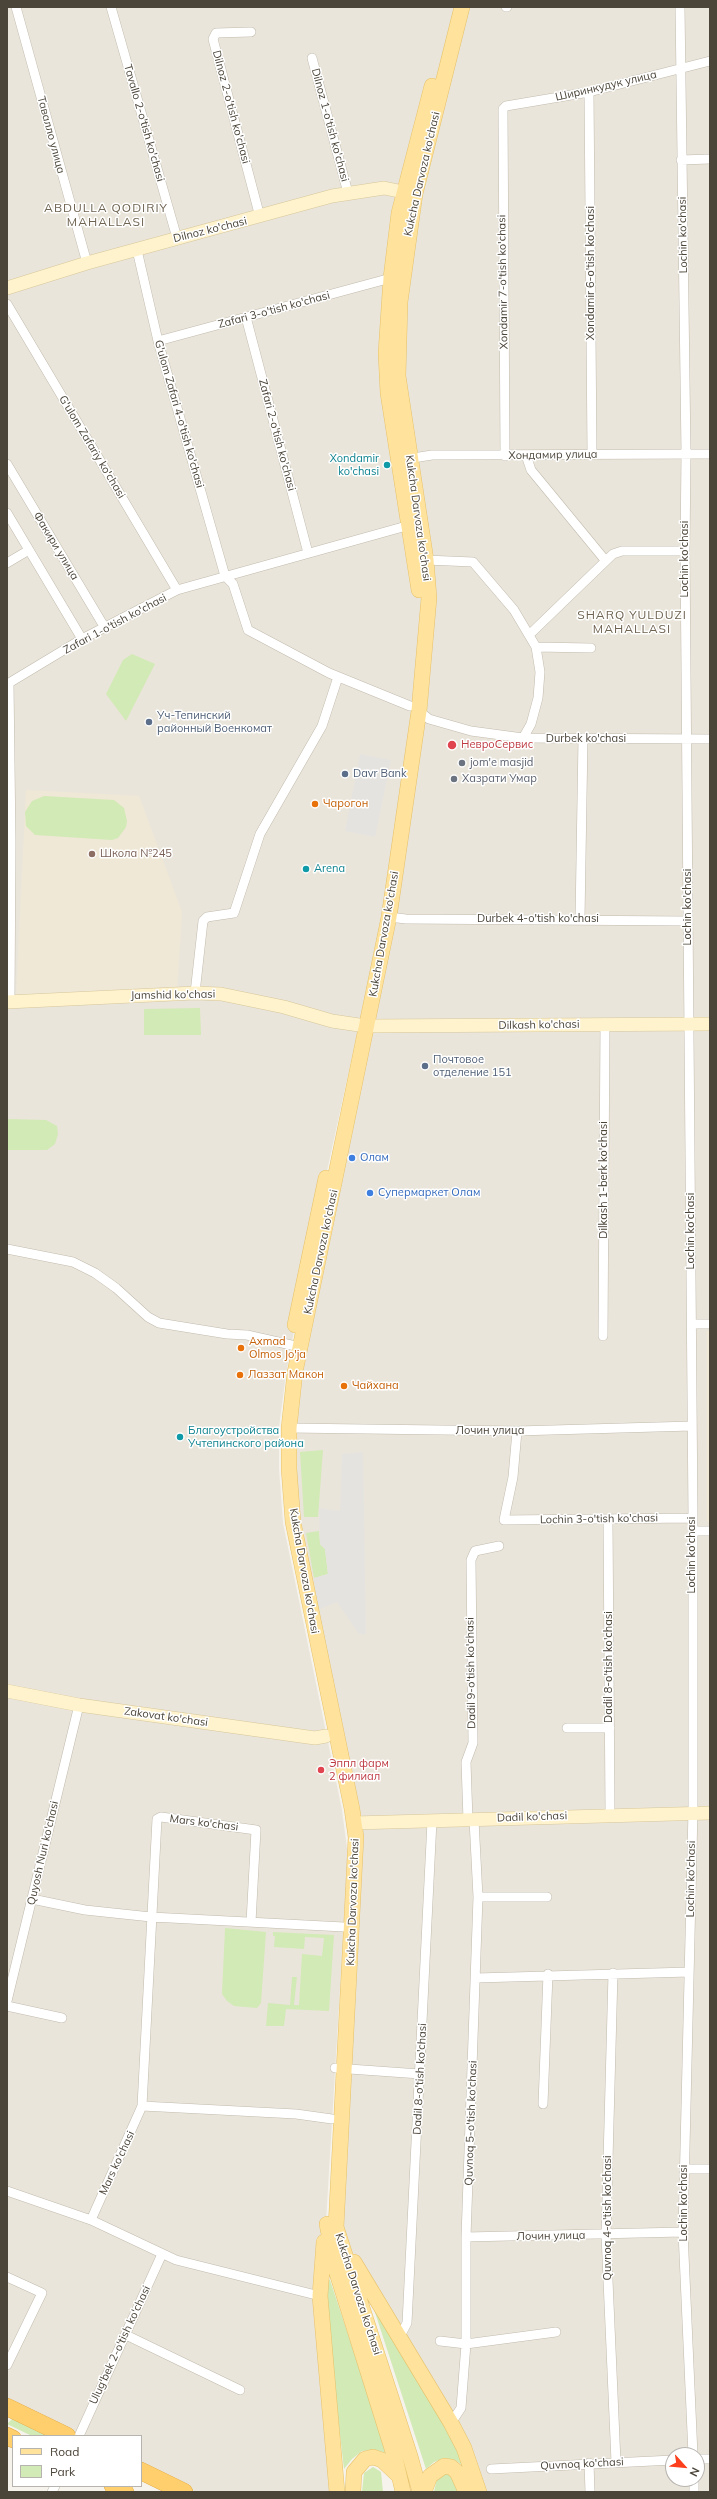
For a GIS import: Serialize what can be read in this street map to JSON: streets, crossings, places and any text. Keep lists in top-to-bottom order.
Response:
{
  "streets": {
    "main road": ["Kukcha Darvoza ko'chasi"],
    "street": [
      "Ширинкудук улица",
      "Dilnoz 2-o'tish ko'chasi",
      "Tavallo 2-o'tish ko'chasi",
      "Dilnoz 1-o'tish ko'chasi",
      "Тавалло улица",
      "Dilnoz ko'chasi",
      "Lochin ko'chasi",
      "Xondamir 6-o'tish ko'chasi",
      "Xondamir 7-o'tish ko'chasi",
      "Zafari 3-o'tish ko'chasi",
      "G'ulom Zafari 4-o'tish ko'chasi",
      "Zafari 2-o'tish ko'chasi",
      "G'ulom Zafariy ko'chasi",
      "Хондамир улица",
      "Факири улица",
      "Zafari 1-o'tish ko'chasi",
      "Durbek ko'chasi",
      "Durbek 4-o'tish ko'chasi",
      "Jamshid ko'chasi",
      "Dilkash ko'chasi",
      "Dilkash 1-berk ko'chasi",
      "Лочин улица",
      "Lochin 3-o'tish ko'chasi",
      "Dadil 8-o'tish ko'chasi",
      "Dadil 9-o'tish ko'chasi",
      "Zakovat ko'chasi",
      "Dadil ko'chasi",
      "Mars ko'chasi",
      "Quyosh Nuri ko'chasi",
      "Quvnoq 5-o'tish ko'chasi",
      "Quvnoq 4-o'tish ko'chasi",
      "Ulug'bek 2-o'tish ko'chasi",
      "Quvnoq ko'chasi"
    ]
  },
  "crossings": [
    ["Ширинкудук улица", "Lochin ko'chasi"],
    ["Ширинкудук улица", "Xondamir 6-o'tish ko'chasi"],
    ["Ширинкудук улица", "Xondamir 7-o'tish ko'chasi"],
    ["Dilnoz 2-o'tish ko'chasi", "Dilnoz ko'chasi"],
    ["Tavallo 2-o'tish ko'chasi", "Dilnoz ko'chasi"],
    ["Dilnoz 1-o'tish ko'chasi", "Dilnoz ko'chasi"],
    ["Тавалло улица", "Dilnoz ko'chasi"],
    ["Kukcha Darvoza ko'chasi", "Dilnoz ko'chasi"],
    ["Kukcha Darvoza ko'chasi", "Zafari 3-o'tish ko'chasi"],
    ["Kukcha Darvoza ko'chasi", "Хондамир улица"],
    ["Kukcha Darvoza ko'chasi", "Zafari 1-o'tish ko'chasi"],
    ["Kukcha Darvoza ko'chasi", "Durbek ko'chasi"],
    ["Kukcha Darvoza ko'chasi", "Durbek 4-o'tish ko'chasi"],
    ["Kukcha Darvoza ko'chasi", "Jamshid ko'chasi"],
    ["Kukcha Darvoza ko'chasi", "Dilkash ko'chasi"],
    ["Kukcha Darvoza ko'chasi", "Лочин улица"],
    ["Kukcha Darvoza ko'chasi", "Zakovat ko'chasi"],
    ["Kukcha Darvoza ko'chasi", "Dadil ko'chasi"],
    ["Dilnoz ko'chasi", "G'ulom Zafari 4-o'tish ko'chasi"],
    ["Lochin ko'chasi", "Хондамир улица"],
    ["Lochin ko'chasi", "Durbek ko'chasi"],
    ["Lochin ko'chasi", "Durbek 4-o'tish ko'chasi"],
    ["Lochin ko'chasi", "Dilkash ko'chasi"],
    ["Lochin ko'chasi", "Лочин улица"],
    ["Lochin ko'chasi", "Lochin 3-o'tish ko'chasi"],
    ["Lochin ko'chasi", "Dadil ko'chasi"],
    ["Xondamir 6-o'tish ko'chasi", "Хондамир улица"],
    ["Xondamir 7-o'tish ko'chasi", "Хондамир улица"],
    ["Zafari 3-o'tish ko'chasi", "G'ulom Zafari 4-o'tish ko'chasi"],
    ["Zafari 3-o'tish ko'chasi", "Zafari 2-o'tish ko'chasi"],
    ["G'ulom Zafari 4-o'tish ko'chasi", "Zafari 1-o'tish ko'chasi"],
    ["Zafari 2-o'tish ko'chasi", "Zafari 1-o'tish ko'chasi"],
    ["G'ulom Zafariy ko'chasi", "Zafari 1-o'tish ko'chasi"],
    ["Факири улица", "Zafari 1-o'tish ko'chasi"],
    ["Jamshid ko'chasi", "Dilkash ko'chasi"],
    ["Dilkash ko'chasi", "Dilkash 1-berk ko'chasi"],
    ["Лочин улица", "Lochin 3-o'tish ko'chasi"],
    ["Лочин улица", "Quvnoq 5-o'tish ko'chasi"],
    ["Лочин улица", "Quvnoq 4-o'tish ko'chasi"],
    ["Lochin 3-o'tish ko'chasi", "Dadil 8-o'tish ko'chasi"],
    ["Dadil 8-o'tish ko'chasi", "Dadil ko'chasi"],
    ["Dadil 9-o'tish ko'chasi", "Dadil ko'chasi"],
    ["Dadil 9-o'tish ko'chasi", "Quvnoq 5-o'tish ko'chasi"],
    ["Zakovat ko'chasi", "Quyosh Nuri ko'chasi"],
    ["Dadil ko'chasi", "Quvnoq 5-o'tish ko'chasi"],
    ["Quvnoq 4-o'tish ko'chasi", "Quvnoq ko'chasi"]
  ],
  "districts": ["ABDULLA QODIRIY MAHALLASI", "SHARQ YULDUZI MAHALLASI"],
  "places": [
    "Xondamir ko'chasi",
    "Уч-Тепинский районный Военкомат",
    "НевроСервис",
    "jom'e masjid",
    "Davr Bank",
    "Хазрати Умар",
    "Чарогон",
    "Школа №245",
    "Arena",
    "Почтовое отделение 151",
    "Олам",
    "Супермаркет Олам",
    "Axmad Olmos Jo'ja",
    "Лаззат Макон",
    "Чайхана",
    "Благоустройства Учтепинского района",
    "Эппл фарм 2 филиал"
  ],
  "legend": ["Road", "Park"],
  "north": "bottom right"
}
